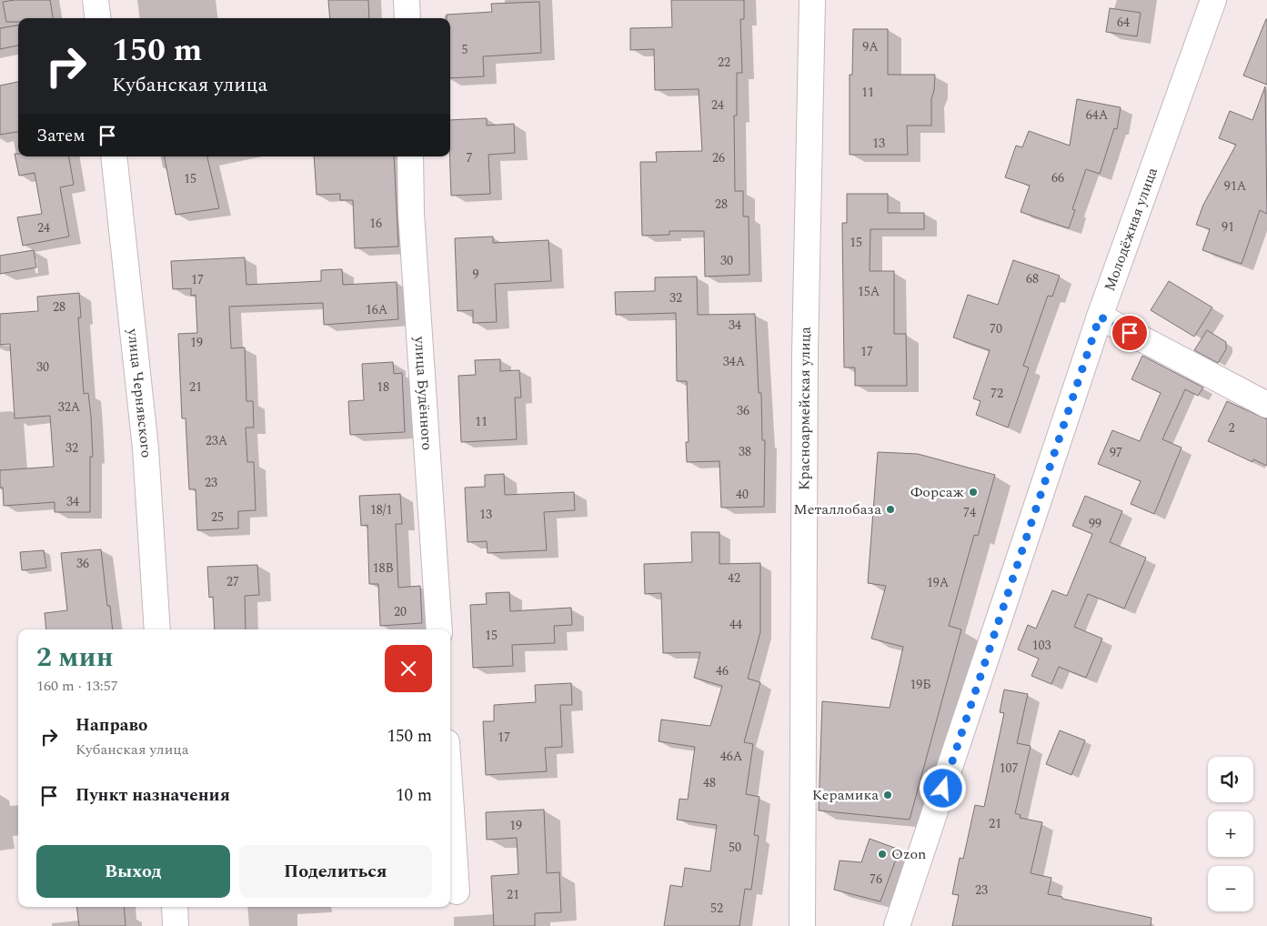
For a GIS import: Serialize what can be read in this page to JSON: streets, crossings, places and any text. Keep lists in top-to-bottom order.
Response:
{
  "streets": {
    "street": [
      "Молодёжная улица",
      "улица Чернявского",
      "улица Будённого",
      "Красноармейская улица"
    ]
  },
  "places": [
    "Форсаж",
    "Металлобаза",
    "Керамика",
    "Ozon"
  ],
  "house_numbers": [
    "64",
    "9А",
    "5",
    "22",
    "11",
    "24",
    "64А",
    "13",
    "7",
    "26",
    "66",
    "15",
    "91А",
    "28",
    "16",
    "91",
    "24",
    "15",
    "30",
    "9",
    "68",
    "17",
    "15А",
    "32",
    "28",
    "16А",
    "34",
    "70",
    "19",
    "17",
    "34А",
    "30",
    "21",
    "18",
    "72",
    "32А",
    "36",
    "11",
    "2",
    "23А",
    "32",
    "38",
    "97",
    "23",
    "40",
    "34",
    "18/1",
    "74",
    "13",
    "25",
    "99",
    "36",
    "18В",
    "42",
    "27",
    "19А",
    "20",
    "44",
    "15",
    "103",
    "46",
    "19Б",
    "17",
    "46А",
    "107",
    "48",
    "21",
    "19",
    "50",
    "76",
    "23",
    "21",
    "52"
  ],
  "page": {
    "turn": ["150 m", "Кубанская улица"],
    "then": "Затем",
    "heading": ["2 мин", "160 m · 13:57"],
    "list": [
      {
        "name": "Направо",
        "note": "Кубанская улица",
        "value": "150 m"
      },
      {
        "name": "Пункт назначения",
        "value": "10 m"
      }
    ],
    "map_buttons": ["+", "−"],
    "buttons": ["Выход", "Поделиться"]
  }
}
